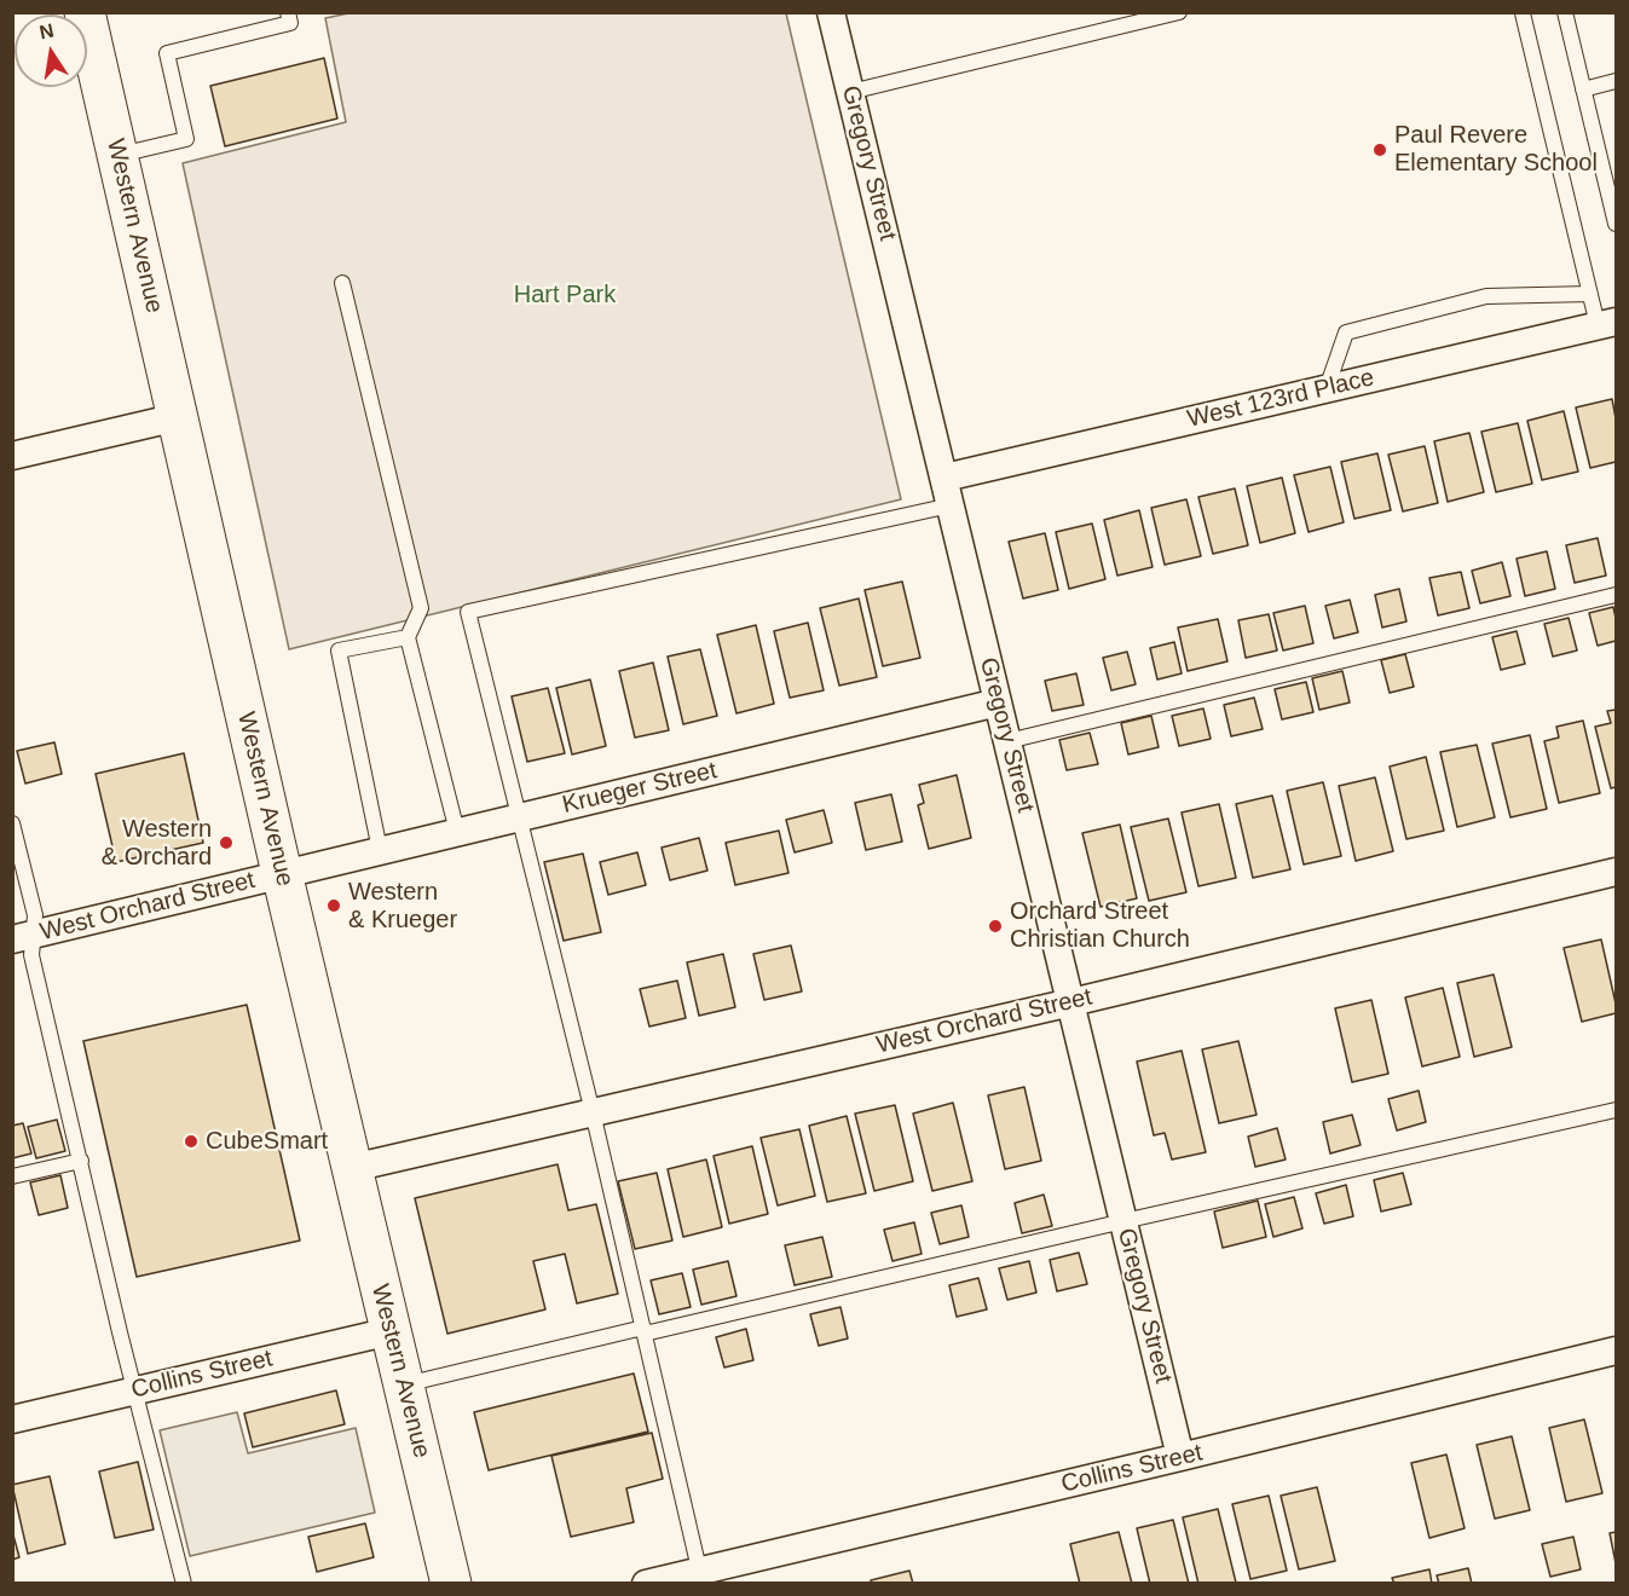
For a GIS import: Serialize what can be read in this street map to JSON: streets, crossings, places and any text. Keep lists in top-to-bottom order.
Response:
{
  "streets": {
    "main road": ["Western Avenue"],
    "street": [
      "Gregory Street",
      "West 123rd Place",
      "Krueger Street",
      "West Orchard Street",
      "Collins Street"
    ]
  },
  "crossings": [
    ["Gregory Street", "West 123rd Place"],
    ["Gregory Street", "Krueger Street"],
    ["Gregory Street", "West Orchard Street"],
    ["Gregory Street", "Collins Street"],
    ["Western Avenue", "Krueger Street"],
    ["Western Avenue", "West Orchard Street"],
    ["Western Avenue", "Collins Street"],
    ["Krueger Street", "West Orchard Street"]
  ],
  "parks": ["Hart Park"],
  "places": [
    "Paul Revere Elementary School",
    "Western & Orchard",
    "Western & Krueger",
    "Orchard Street Christian Church",
    "CubeSmart"
  ],
  "north": "top"
}
